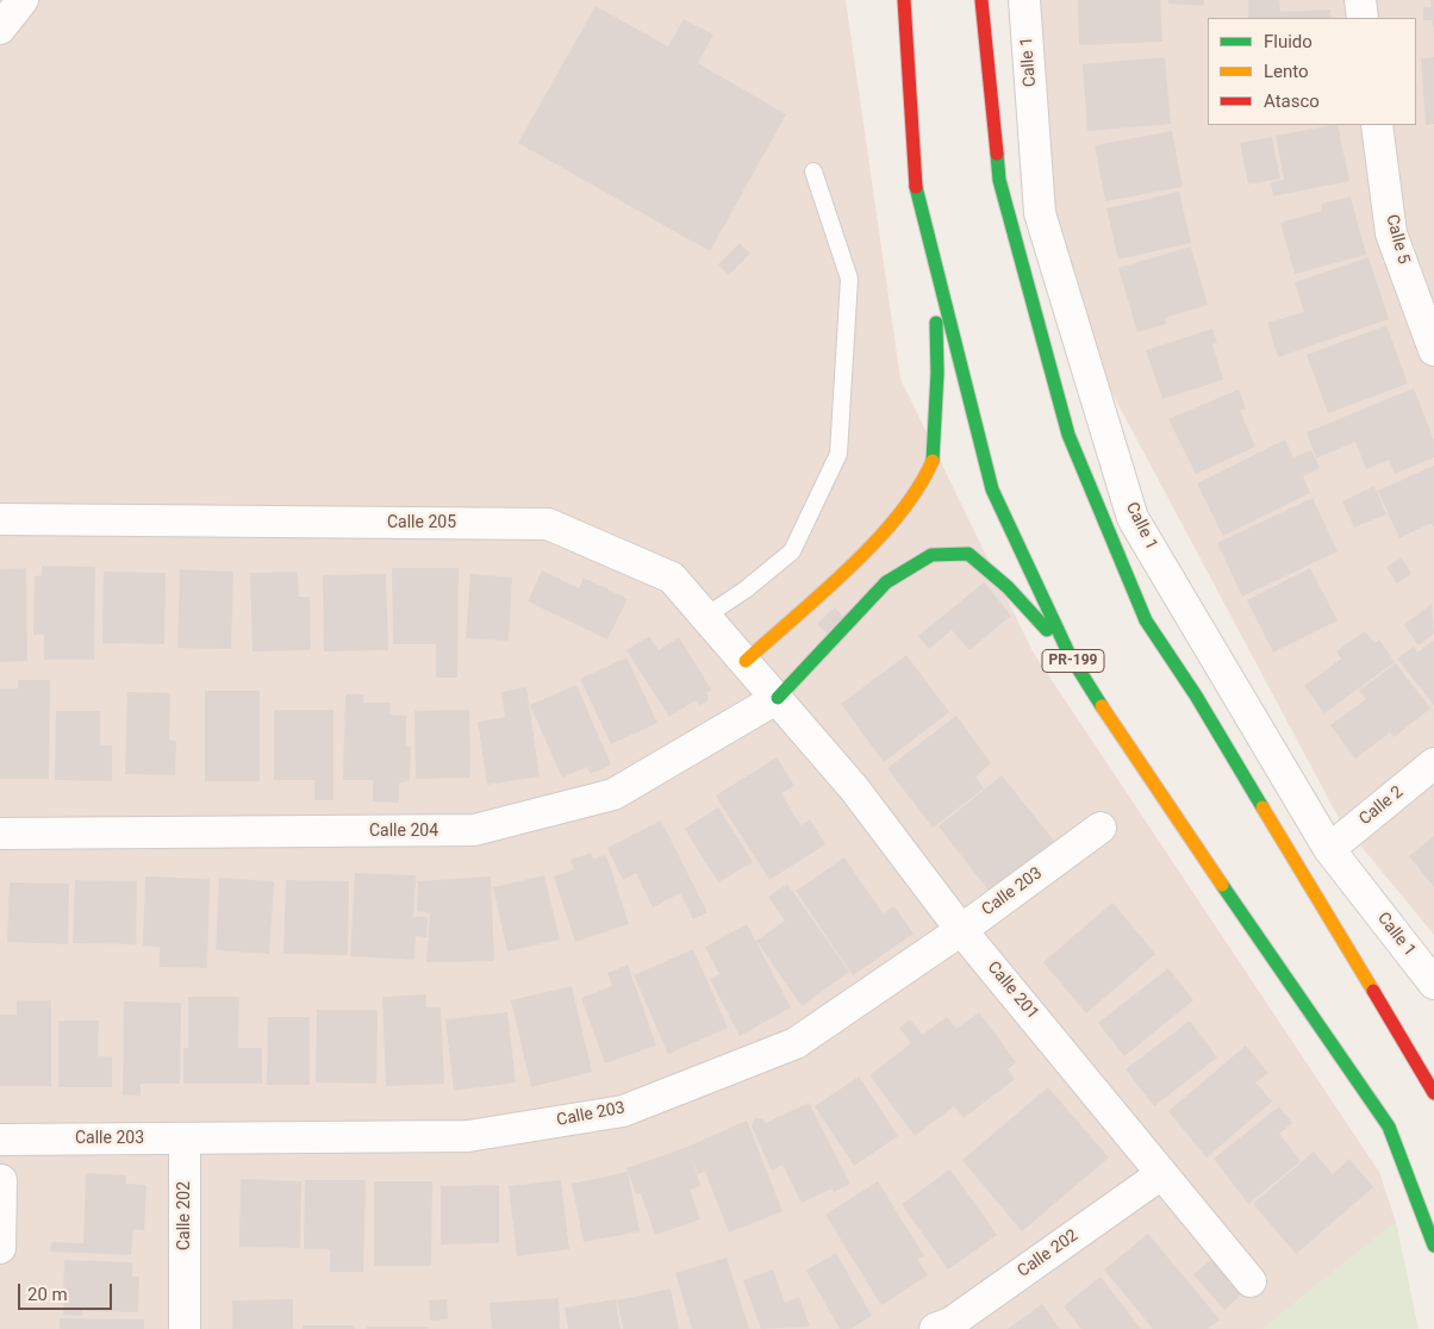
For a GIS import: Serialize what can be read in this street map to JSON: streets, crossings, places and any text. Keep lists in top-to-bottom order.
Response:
{
  "streets": {
    "main road": ["PR-199"],
    "street": [
      "Calle 1",
      "Calle 5",
      "Calle 205",
      "Calle 2",
      "Calle 204",
      "Calle 203",
      "Calle 201",
      "Calle 202"
    ]
  },
  "crossings": [
    ["Calle 1", "Calle 2"],
    ["Calle 205", "Calle 204"],
    ["Calle 205", "Calle 201"],
    ["Calle 204", "Calle 201"],
    ["Calle 203", "Calle 201"],
    ["Calle 203", "Calle 202"],
    ["Calle 201", "Calle 202"]
  ],
  "legend": ["Fluido", "Lento", "Atasco"],
  "scale_bar": "20 m"
}
